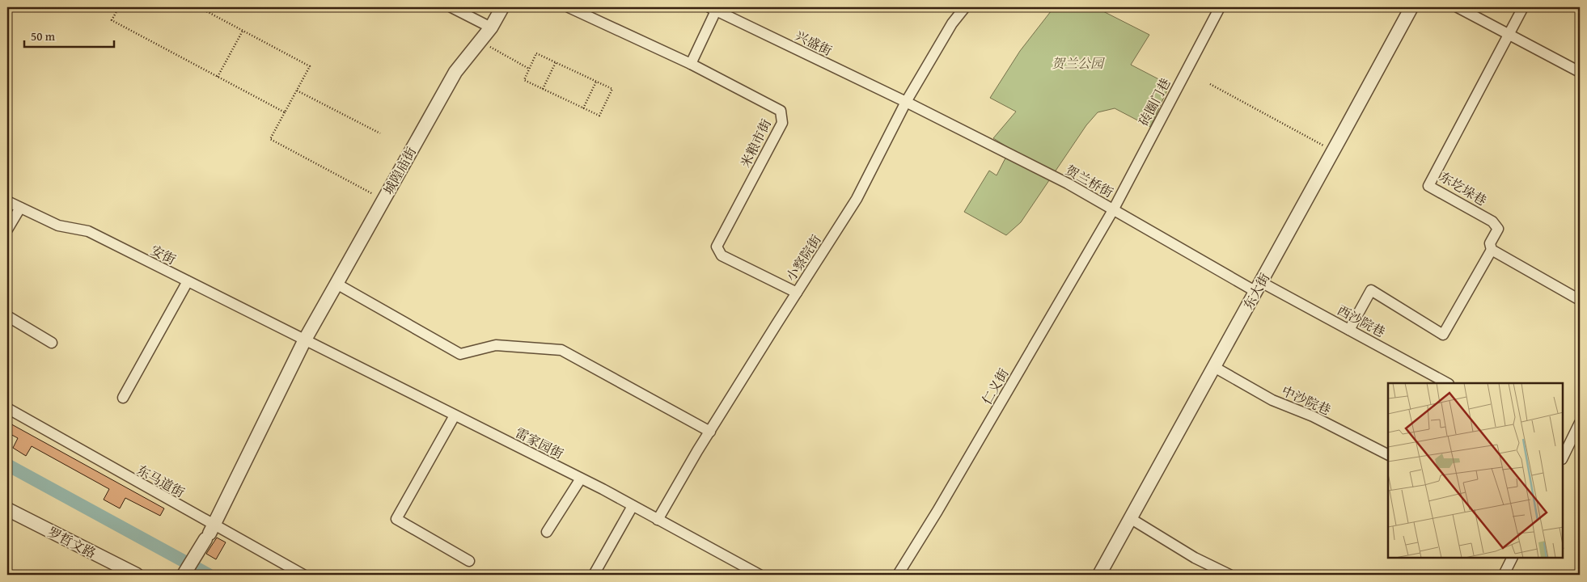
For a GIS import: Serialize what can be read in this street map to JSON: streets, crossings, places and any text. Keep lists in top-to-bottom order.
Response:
{
  "streets": {
    "street": [
      "兴盛街",
      "砖圈门巷",
      "米粮市街",
      "城隍庙街",
      "贺兰桥街",
      "东圪垛巷",
      "安街",
      "小察院街",
      "东大街",
      "西沙院巷",
      "仁义街",
      "中沙院巷",
      "雷家园街",
      "东马道街",
      "罗哲文路"
    ]
  },
  "crossings": [
    ["兴盛街", "贺兰桥街"],
    ["兴盛街", "小察院街"],
    ["砖圈门巷", "贺兰桥街"],
    ["砖圈门巷", "仁义街"],
    ["米粮市街", "小察院街"],
    ["城隍庙街", "安街"],
    ["城隍庙街", "雷家园街"],
    ["城隍庙街", "东马道街"],
    ["贺兰桥街", "小察院街"],
    ["贺兰桥街", "东大街"],
    ["贺兰桥街", "西沙院巷"],
    ["贺兰桥街", "仁义街"],
    ["安街", "雷家园街"],
    ["小察院街", "雷家园街"],
    ["东大街", "西沙院巷"],
    ["东大街", "中沙院巷"]
  ],
  "parks": ["贺兰公园"],
  "scale_bar": "50 m"
}
